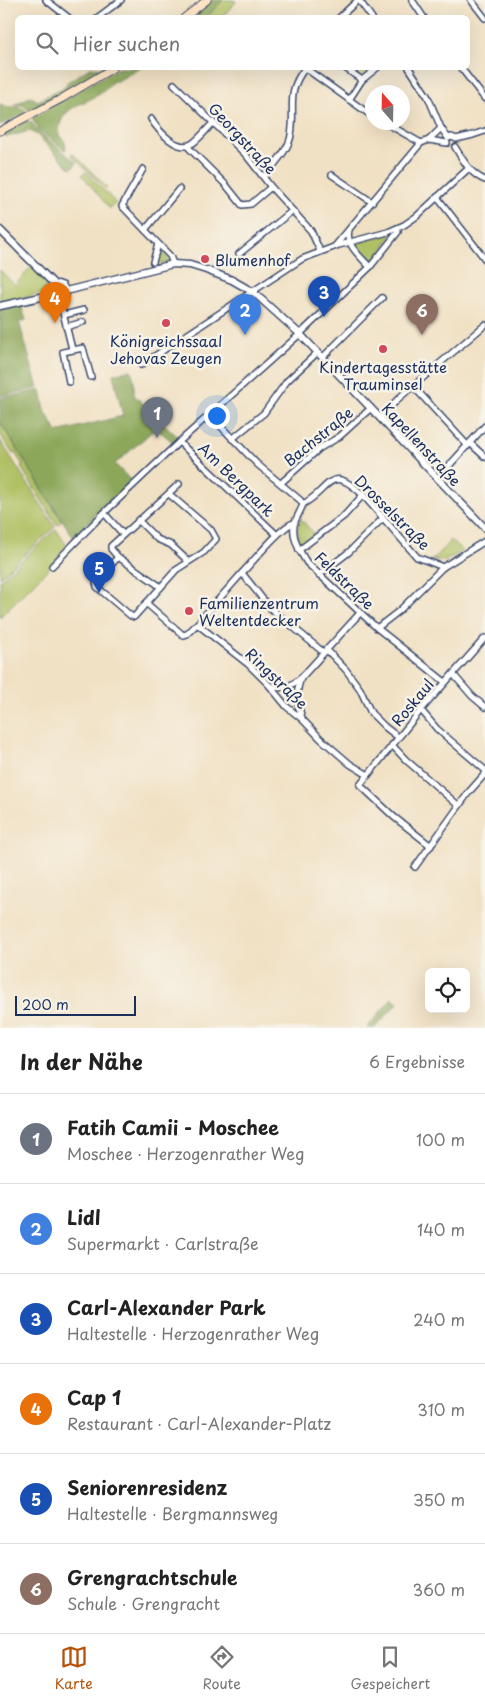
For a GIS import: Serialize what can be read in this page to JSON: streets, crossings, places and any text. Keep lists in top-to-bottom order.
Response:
{
  "streets": {
    "street": [
      "Georgstraße",
      "Bachstraße",
      "Kapellenstraße",
      "Am Bergpark",
      "Drosselstraße",
      "Feldstraße",
      "Ringstraße",
      "Roskaul"
    ]
  },
  "crossings": [
    ["Bachstraße", "Kapellenstraße"],
    ["Feldstraße", "Roskaul"],
    ["Ringstraße", "Roskaul"]
  ],
  "places": [
    "Blumenhof",
    "Königreichssaal Jehovas Zeugen",
    "Kindertagesstätte Trauminsel",
    "Familienzentrum Weltentdecker"
  ],
  "scale_bar": "200 m",
  "north": "top",
  "page": {
    "search": "Hier suchen",
    "pins": [
      "3",
      "4",
      "2",
      "6",
      "1",
      "5"
    ],
    "scale": "200 m",
    "heading": ["In der Nähe", "6 Ergebnisse"],
    "list": [
      {
        "mark": "1",
        "name": "Fatih Camii - Moschee",
        "note": "Moschee · Herzogenrather Weg",
        "value": "100 m"
      },
      {
        "mark": "2",
        "name": "Lidl",
        "note": "Supermarkt · Carlstraße",
        "value": "140 m"
      },
      {
        "mark": "3",
        "name": "Carl-Alexander Park",
        "note": "Haltestelle · Herzogenrather Weg",
        "value": "240 m"
      },
      {
        "mark": "4",
        "name": "Cap 1",
        "note": "Restaurant · Carl-Alexander-Platz",
        "value": "310 m"
      },
      {
        "mark": "5",
        "name": "Seniorenresidenz",
        "note": "Haltestelle · Bergmannsweg",
        "value": "350 m"
      },
      {
        "mark": "6",
        "name": "Grengrachtschule",
        "note": "Schule · Grengracht",
        "value": "360 m"
      }
    ],
    "nav": ["Karte", "Route", "Gespeichert"]
  }
}
